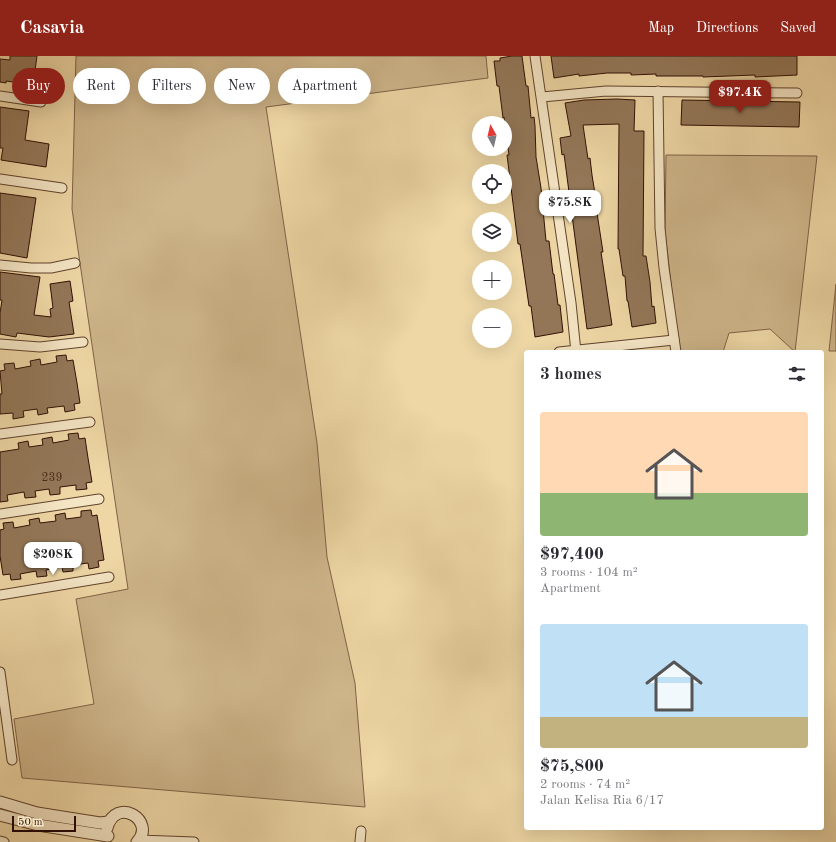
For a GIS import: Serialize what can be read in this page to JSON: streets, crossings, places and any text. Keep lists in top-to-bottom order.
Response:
{
  "house_numbers": ["239"],
  "scale_bar": "50 m",
  "north": "top",
  "page": {
    "header": "Casavia",
    "nav": ["Map", "Directions", "Saved"],
    "chip": [
      "Buy",
      "Rent",
      "Filters",
      "New",
      "Apartment"
    ],
    "price": ["$97.4K", "$75.8K", "$208K"],
    "map_buttons": ["+", "−"],
    "heading": "3 homes",
    "list": [
      {
        "name": "$97,400",
        "note": "3 rooms · 104 m² · Apartment"
      },
      {
        "name": "$75,800",
        "note": "2 rooms · 74 m² · Jalan Kelisa Ria 6/17"
      }
    ],
    "scale": "50 m"
  }
}
